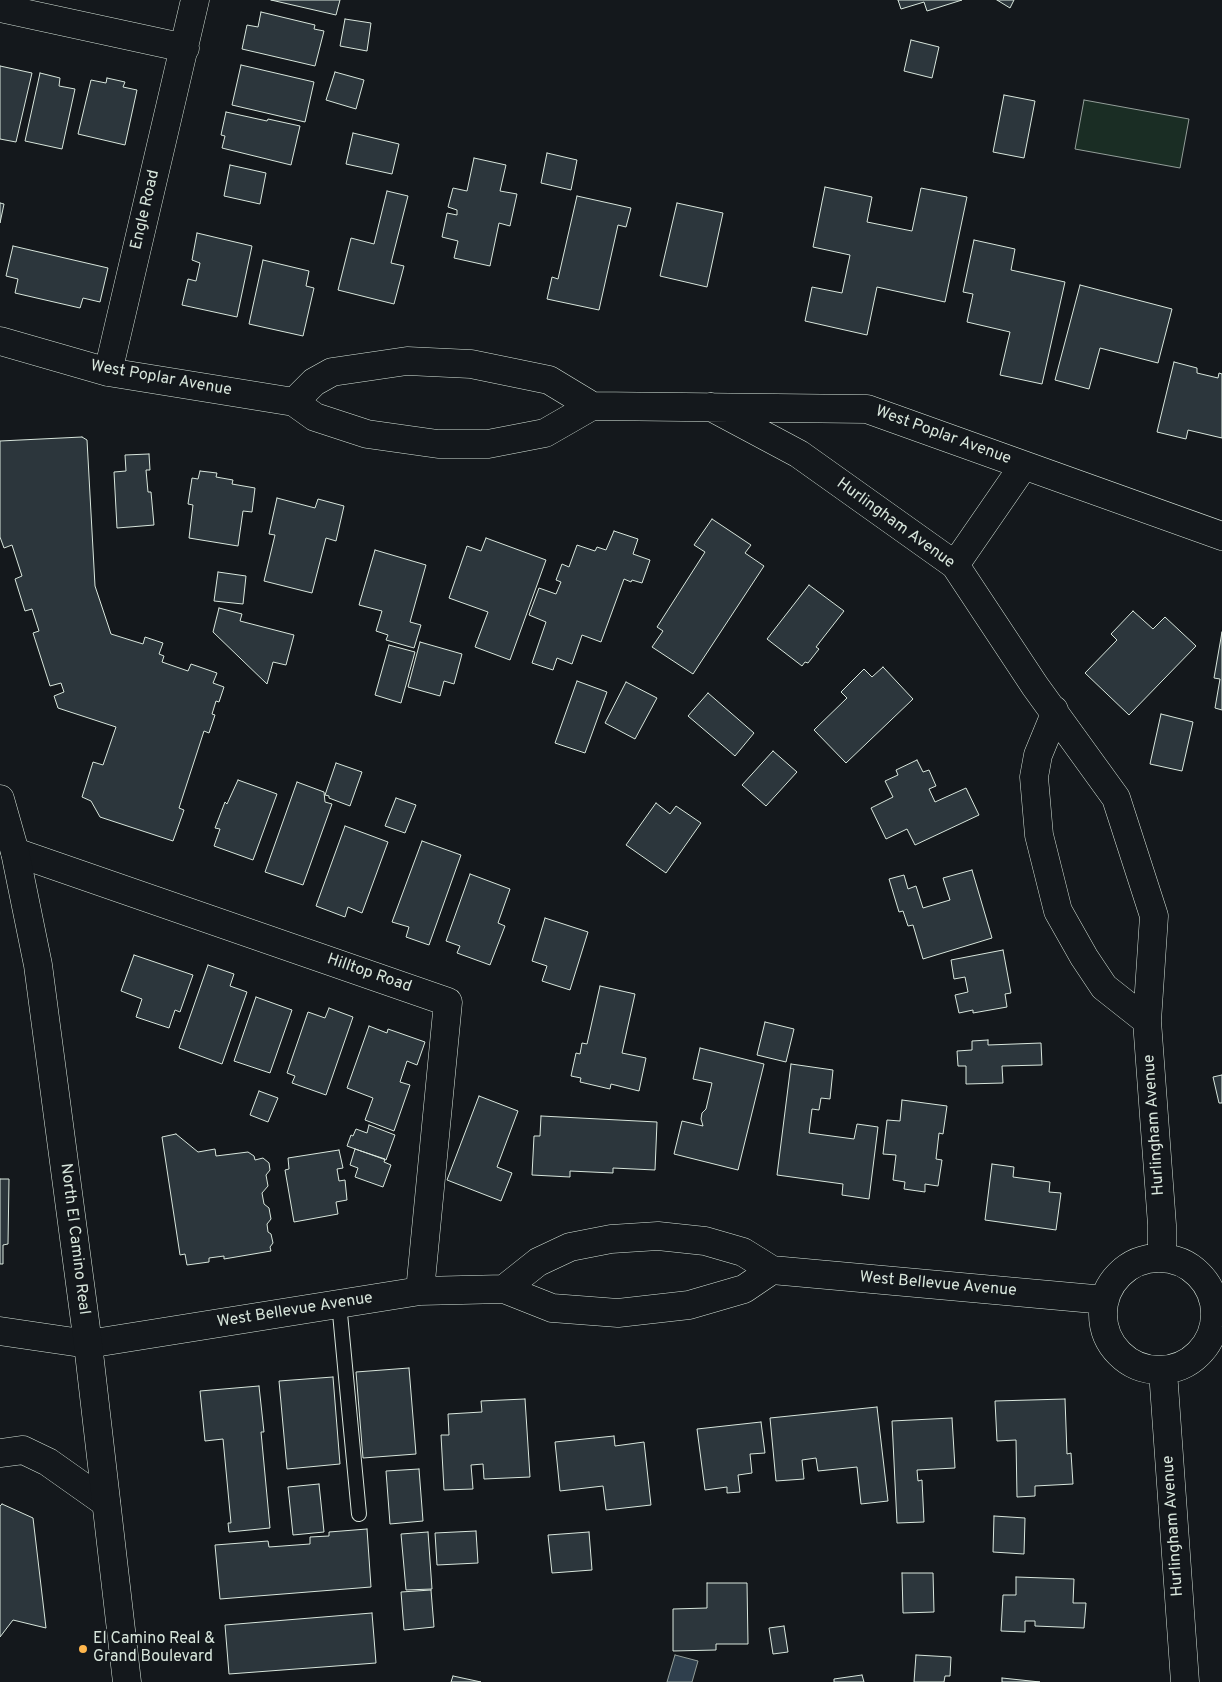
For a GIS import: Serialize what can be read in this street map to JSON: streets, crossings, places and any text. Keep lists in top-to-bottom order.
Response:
{
  "streets": {
    "street": [
      "Engle Road",
      "West Poplar Avenue",
      "Hurlingham Avenue",
      "Hilltop Road",
      "North El Camino Real",
      "West Bellevue Avenue"
    ]
  },
  "crossings": [
    ["Engle Road", "West Poplar Avenue"],
    ["West Poplar Avenue", "Hurlingham Avenue"],
    ["Hurlingham Avenue", "West Bellevue Avenue"],
    ["Hilltop Road", "North El Camino Real"],
    ["Hilltop Road", "West Bellevue Avenue"],
    ["North El Camino Real", "West Bellevue Avenue"]
  ],
  "places": ["El Camino Real & Grand Boulevard"]
}
